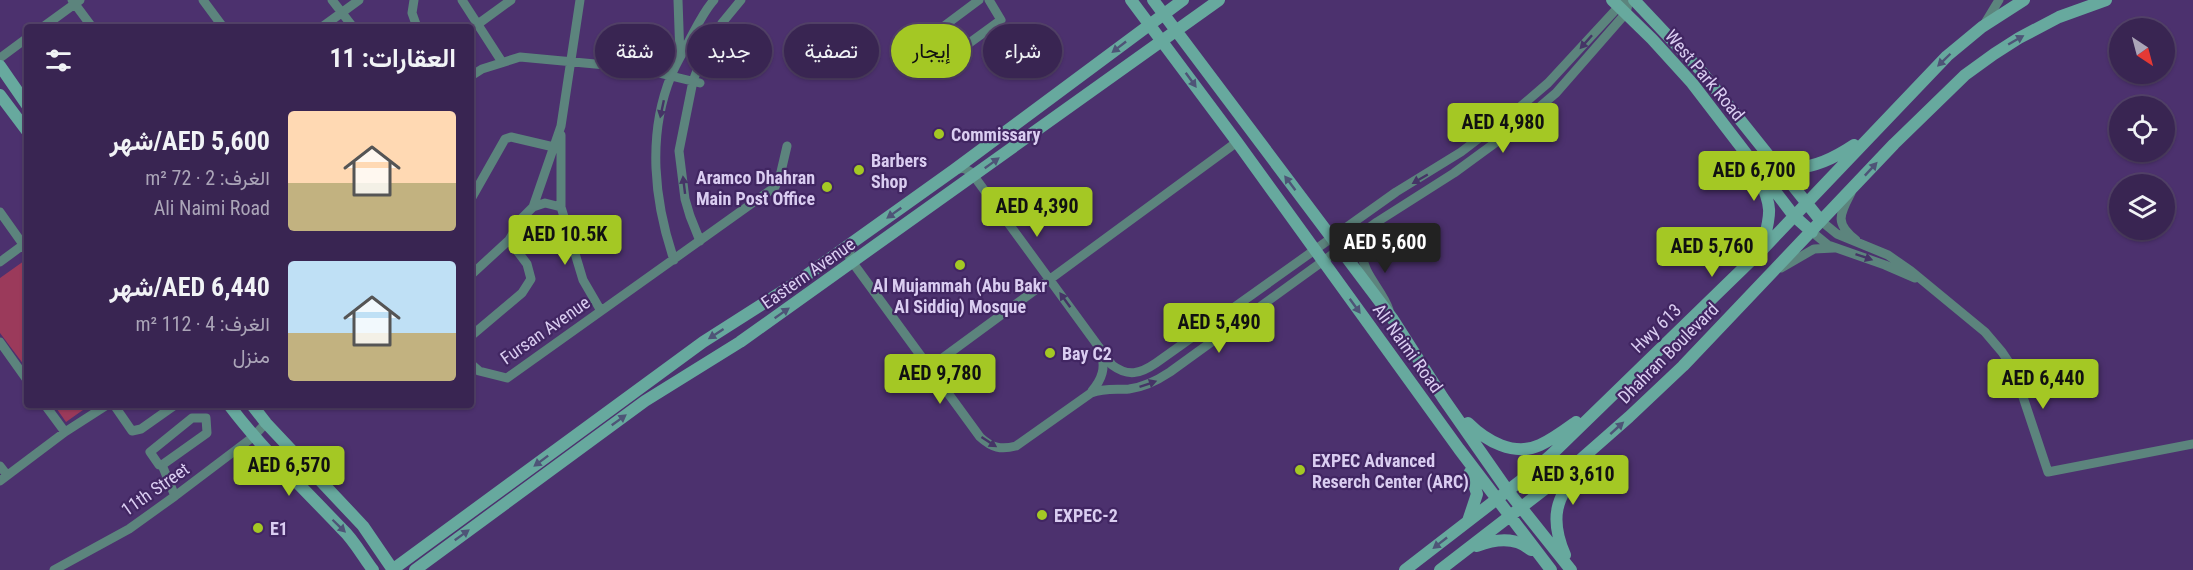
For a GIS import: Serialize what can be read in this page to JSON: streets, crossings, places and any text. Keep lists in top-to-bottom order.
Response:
{
  "streets": {
    "main road": [
      "West Park Road",
      "Eastern Avenue",
      "Hwy 613",
      "Ali Naimi Road",
      "Dhahran Boulevard"
    ],
    "street": ["Fursan Avenue", "11th Street"]
  },
  "crossings": [
    ["West Park Road", "Hwy 613"],
    ["West Park Road", "Dhahran Boulevard"],
    ["Eastern Avenue", "Ali Naimi Road"],
    ["Hwy 613", "Ali Naimi Road"],
    ["Ali Naimi Road", "Dhahran Boulevard"]
  ],
  "one_way": ["Dhahran Boulevard"],
  "places": [
    "Commissary",
    "Barbers Shop",
    "Aramco Dhahran Main Post Office",
    "Al Mujammah (Abu Bakr Al Siddiq) Mosque",
    "Bay C2",
    "EXPEC Advanced Reserch Center (ARC)",
    "EXPEC-2",
    "E1"
  ],
  "north": "bottom right",
  "page": {
    "chip": [
      "شراء",
      "إيجار",
      "تصفية",
      "جديد",
      "شقة"
    ],
    "heading": "العقارات: 11",
    "list": [
      {
        "name": "AED 5,600/شهر",
        "note": "الغرف: 2 · 72 m² · Ali Naimi Road"
      },
      {
        "name": "AED 6,440/شهر",
        "note": "الغرف: 4 · 112 m² · منزل"
      }
    ],
    "price": [
      "AED 4,980",
      "AED 6,700",
      "AED 4,390",
      "AED 10.5K",
      "AED 5,600",
      "AED 5,760",
      "AED 5,490",
      "AED 9,780",
      "AED 6,440",
      "AED 6,570",
      "AED 3,610"
    ]
  }
}
